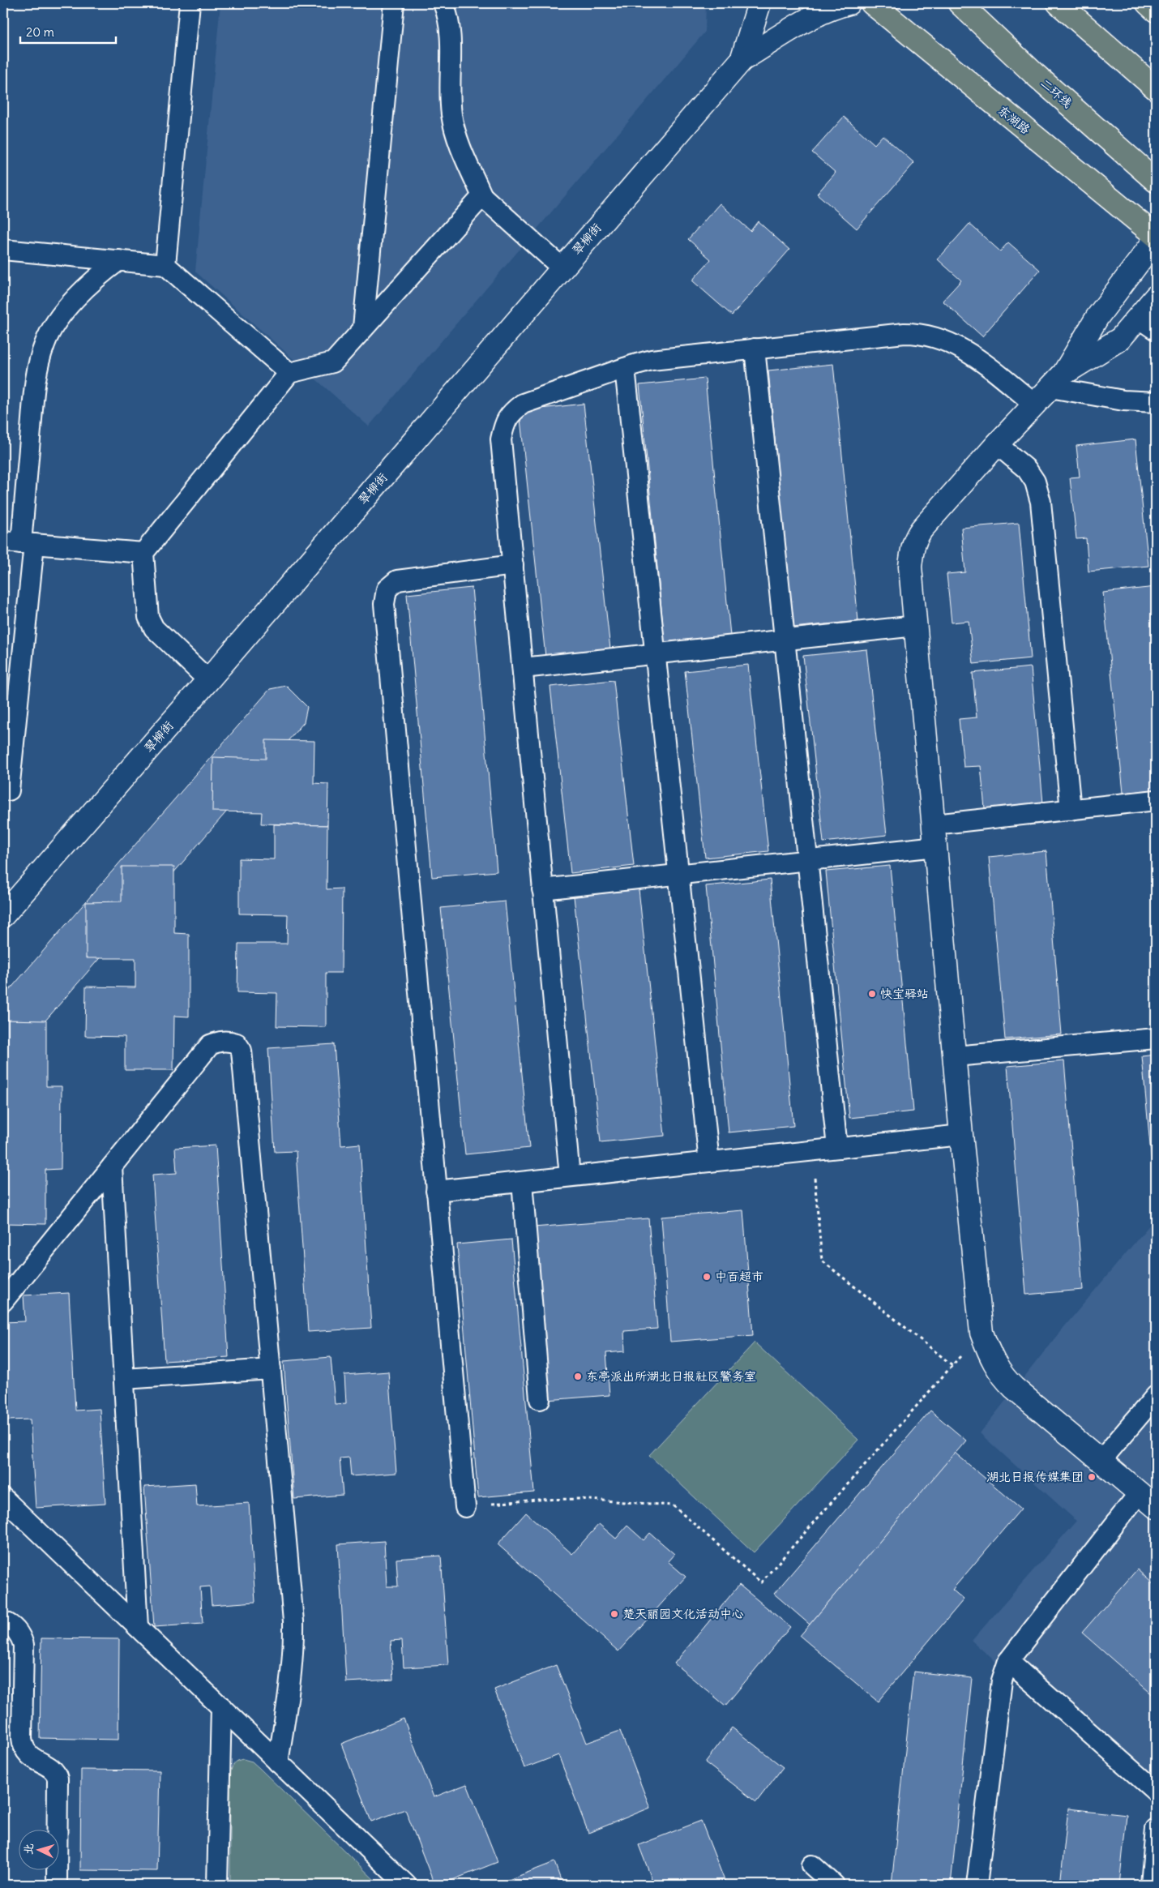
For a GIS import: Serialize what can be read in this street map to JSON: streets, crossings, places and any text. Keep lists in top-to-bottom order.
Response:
{
  "streets": {
    "main road": ["二环线", "东湖路"],
    "street": ["翠柳街"]
  },
  "places": [
    "快宝驿站",
    "中百超市",
    "东亭派出所湖北日报社区警务室",
    "湖北日报传媒集团",
    "楚天丽园文化活动中心"
  ],
  "scale_bar": "20 m",
  "north": "left"
}
